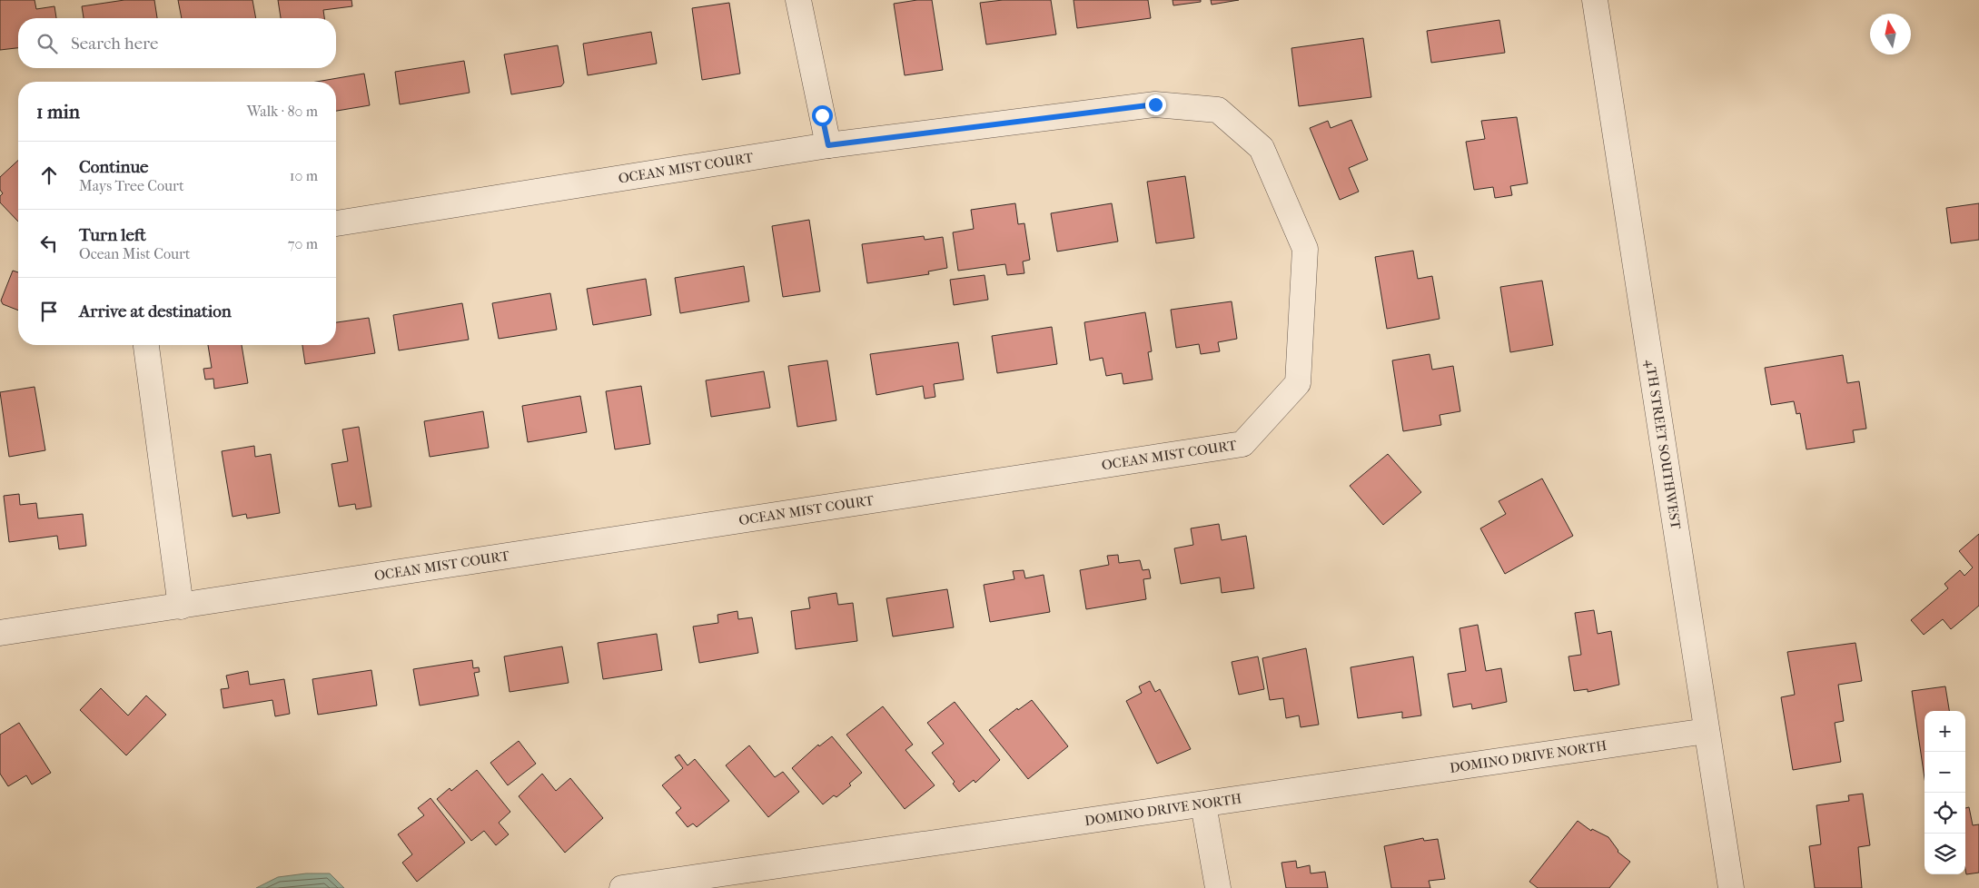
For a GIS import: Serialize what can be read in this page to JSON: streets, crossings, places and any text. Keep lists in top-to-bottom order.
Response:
{
  "streets": {
    "street": ["OCEAN MIST COURT", "4TH STREET SOUTHWEST", "DOMINO DRIVE NORTH"]
  },
  "crossings": [
    ["4TH STREET SOUTHWEST", "DOMINO DRIVE NORTH"]
  ],
  "north": "top",
  "page": {
    "search": "Search here",
    "heading": ["1 min", "Walk · 80 m"],
    "list": [
      ["Continue", "Mays Tree Court", "10 m"],
      ["Turn left", "Ocean Mist Court", "70 m"],
      "Arrive at destination"
    ],
    "map_buttons": ["+", "−"]
  }
}
